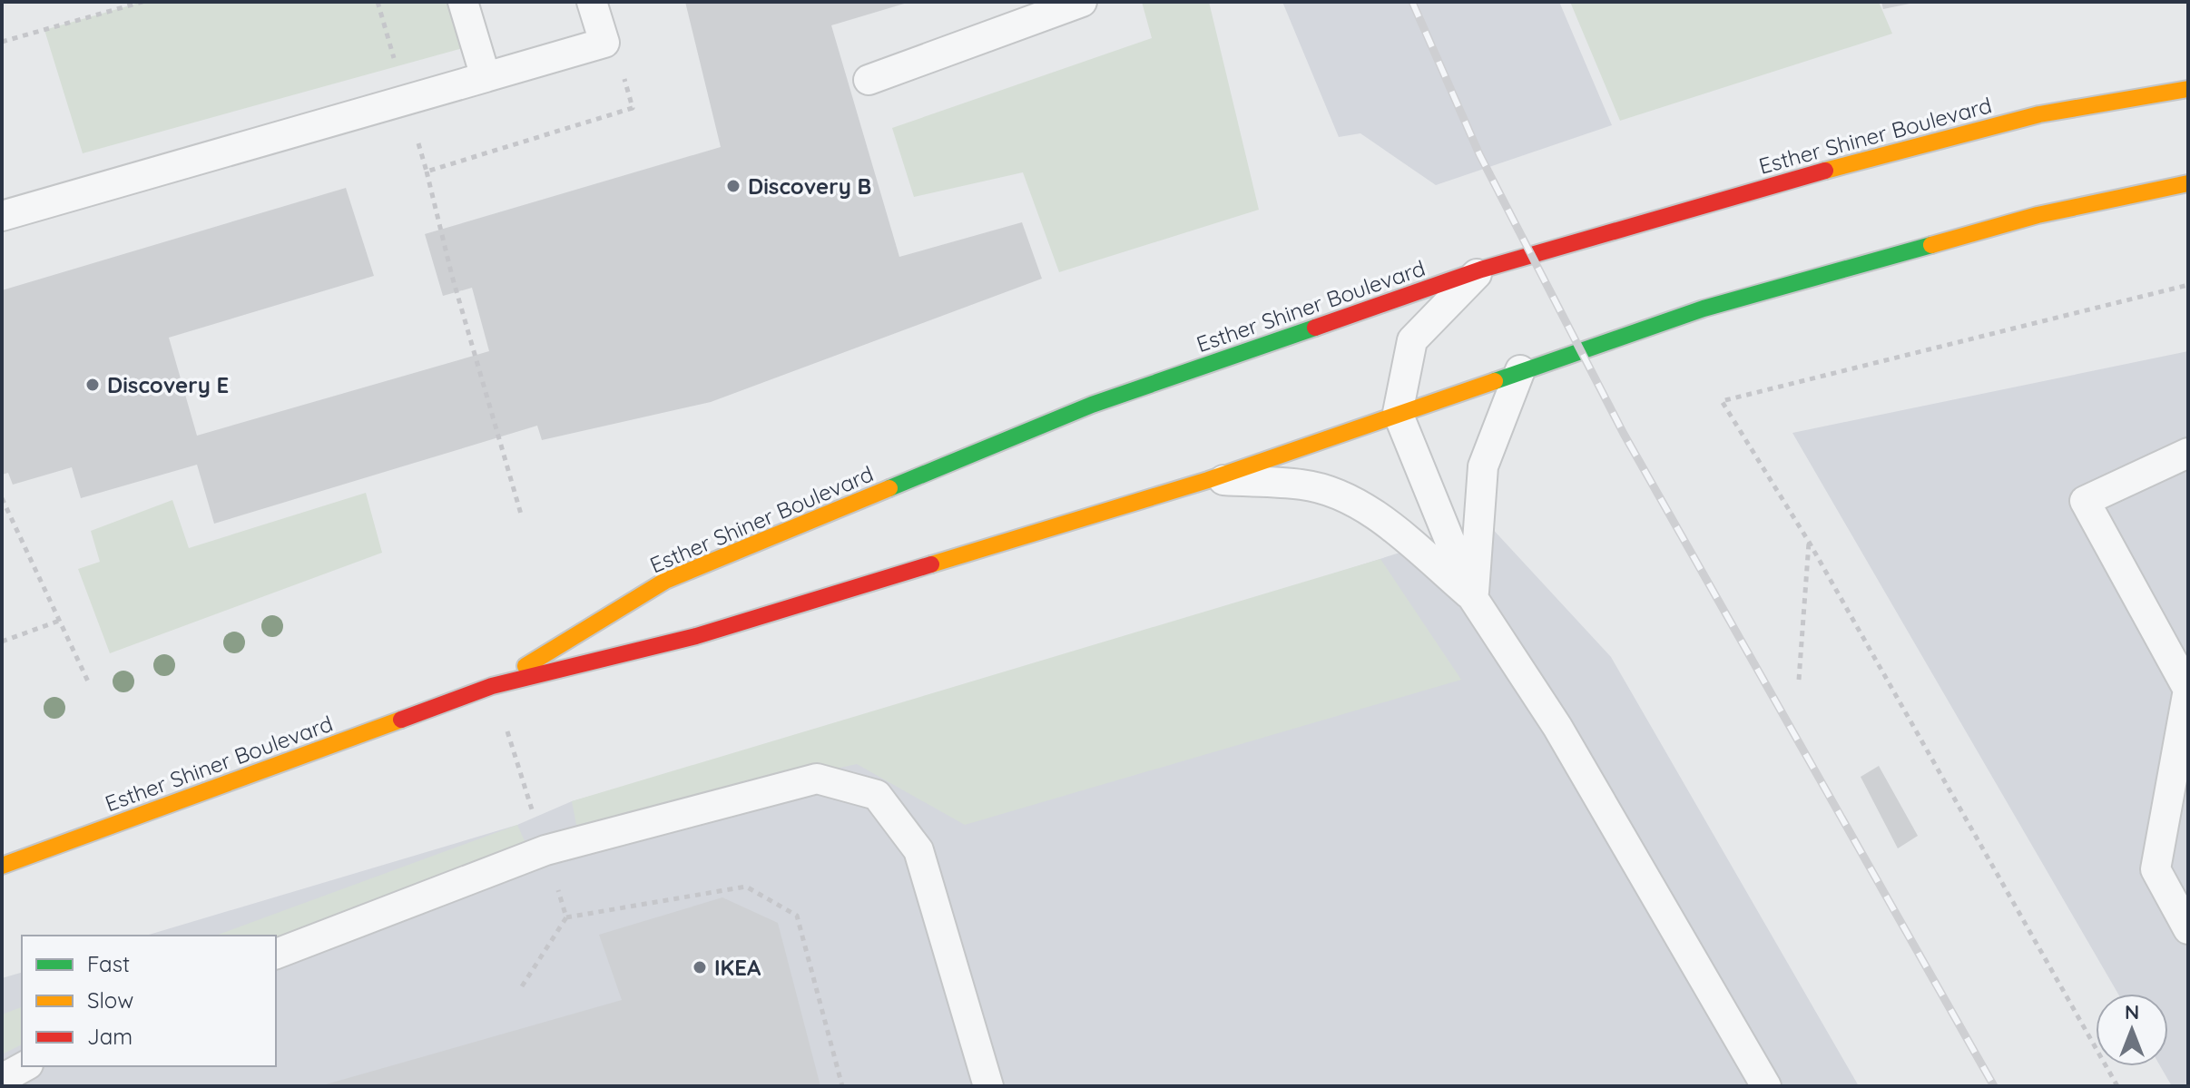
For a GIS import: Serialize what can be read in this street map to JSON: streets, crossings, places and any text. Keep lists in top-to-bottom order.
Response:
{
  "streets": {
    "street": ["Esther Shiner Boulevard"]
  },
  "places": ["Discovery B", "Discovery E", "IKEA"],
  "legend": ["Fast", "Slow", "Jam"],
  "north": "top"
}
